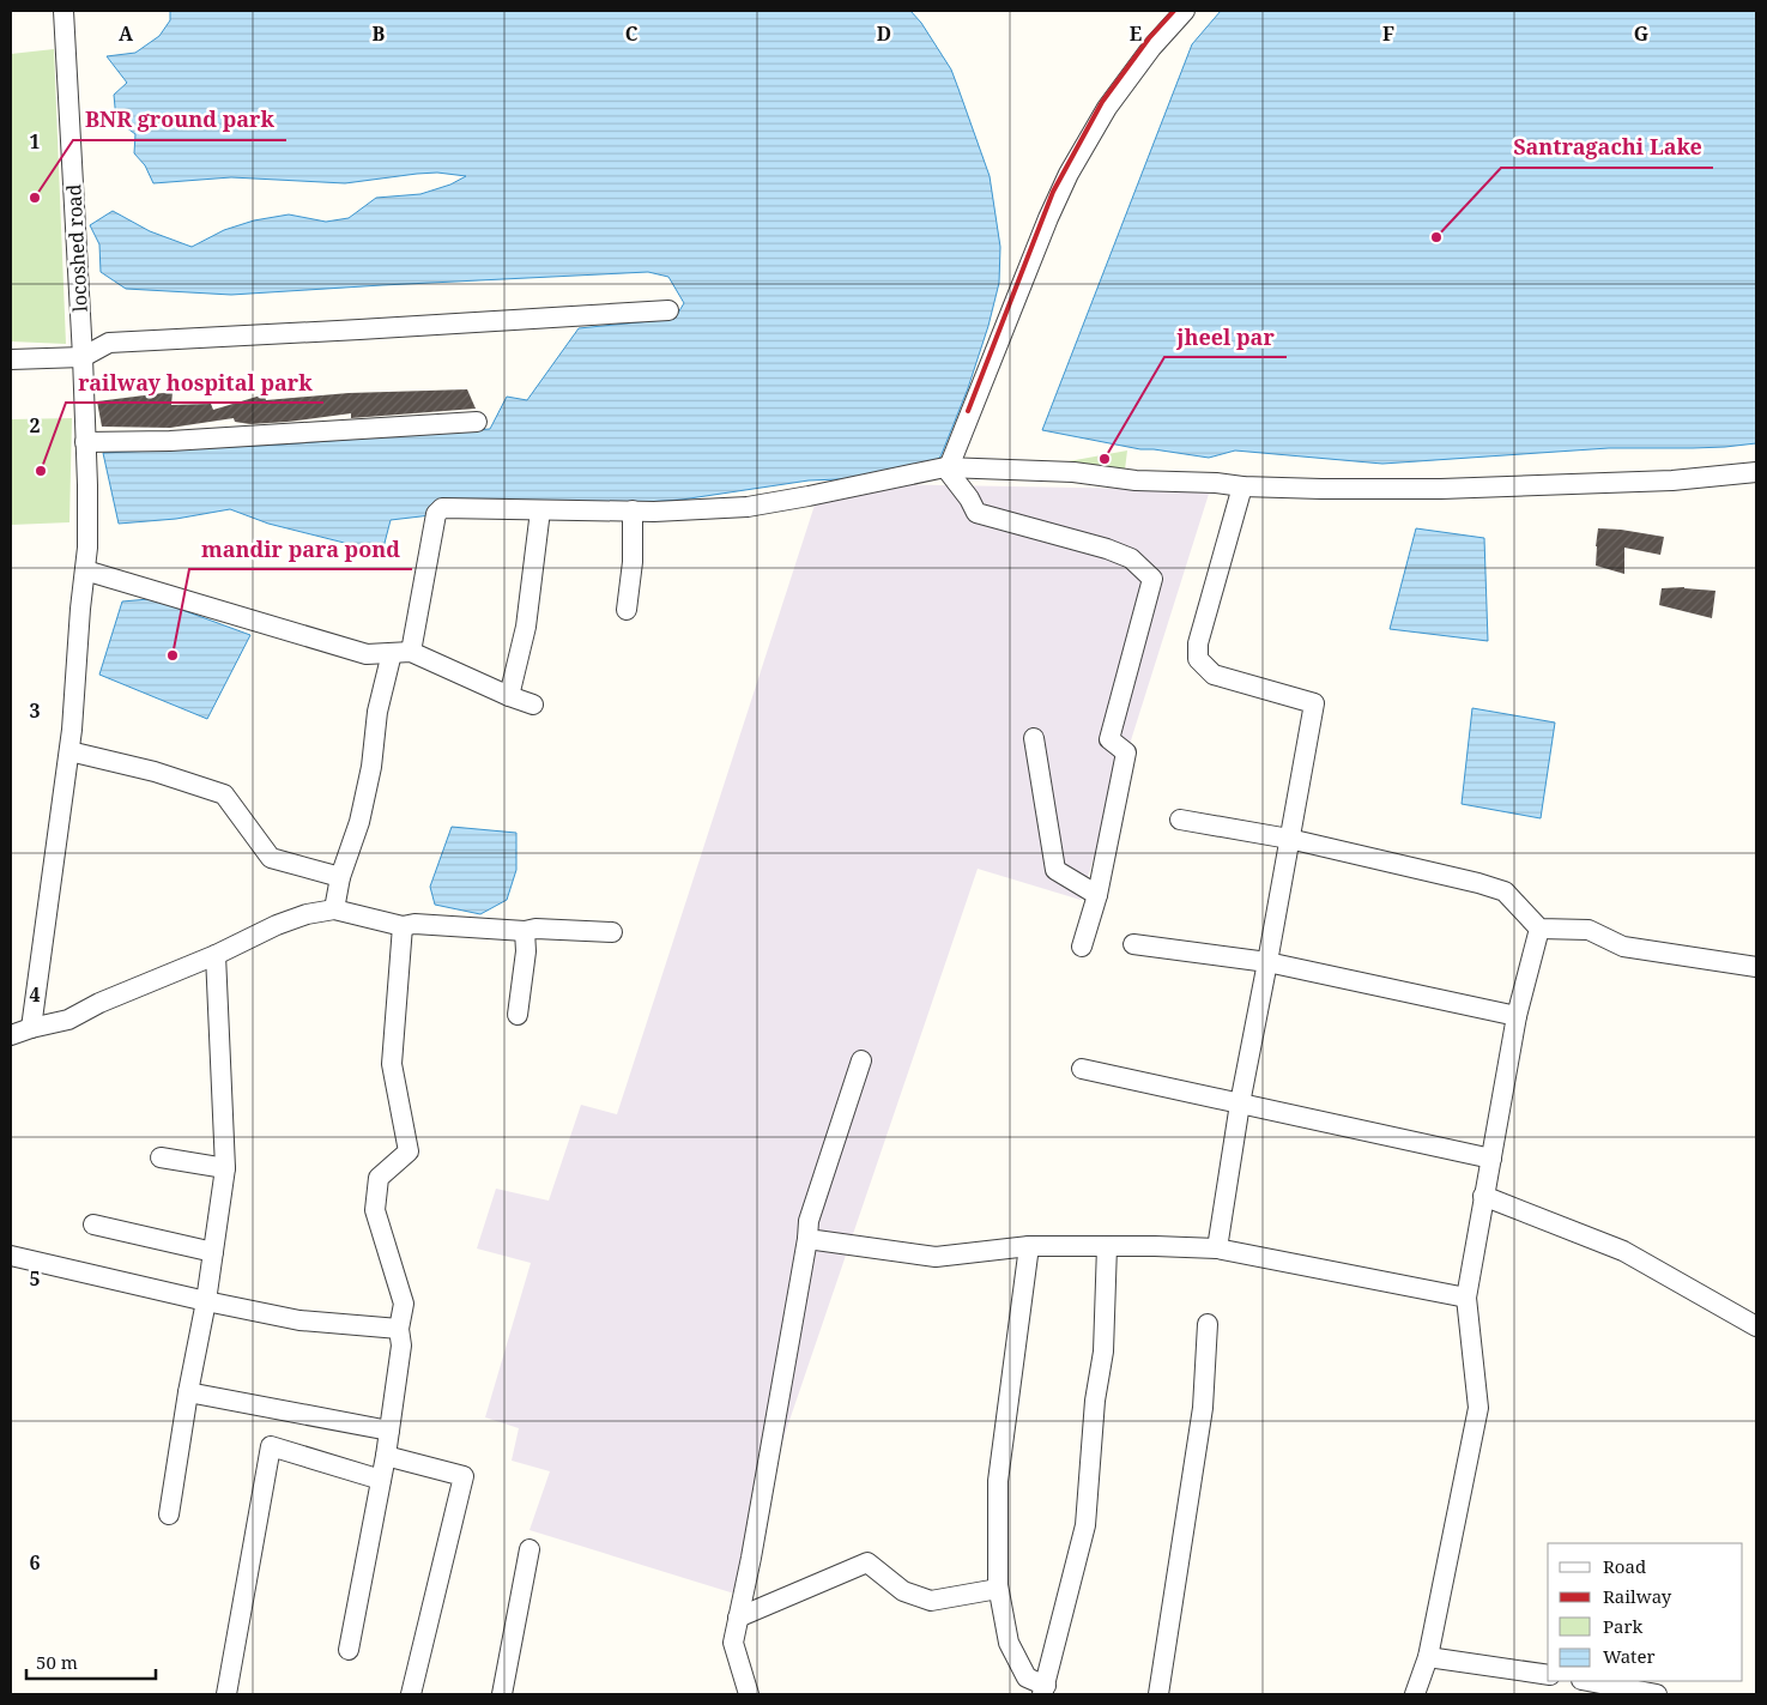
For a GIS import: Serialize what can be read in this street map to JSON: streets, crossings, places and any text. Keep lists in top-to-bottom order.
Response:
{
  "streets": {
    "street": ["locoshed road"]
  },
  "places": [
    "BNR ground park",
    "Santragachi Lake",
    "jheel par",
    "railway hospital park",
    "mandir para pond"
  ],
  "legend": [
    "Road",
    "Railway",
    "Park",
    "Water"
  ],
  "scale_bar": "50 m",
  "grid": {
    "columns": [
      "A",
      "B",
      "C",
      "D",
      "E",
      "F",
      "G"
    ],
    "rows": [
      "1",
      "2",
      "3",
      "4",
      "5",
      "6"
    ]
  }
}
